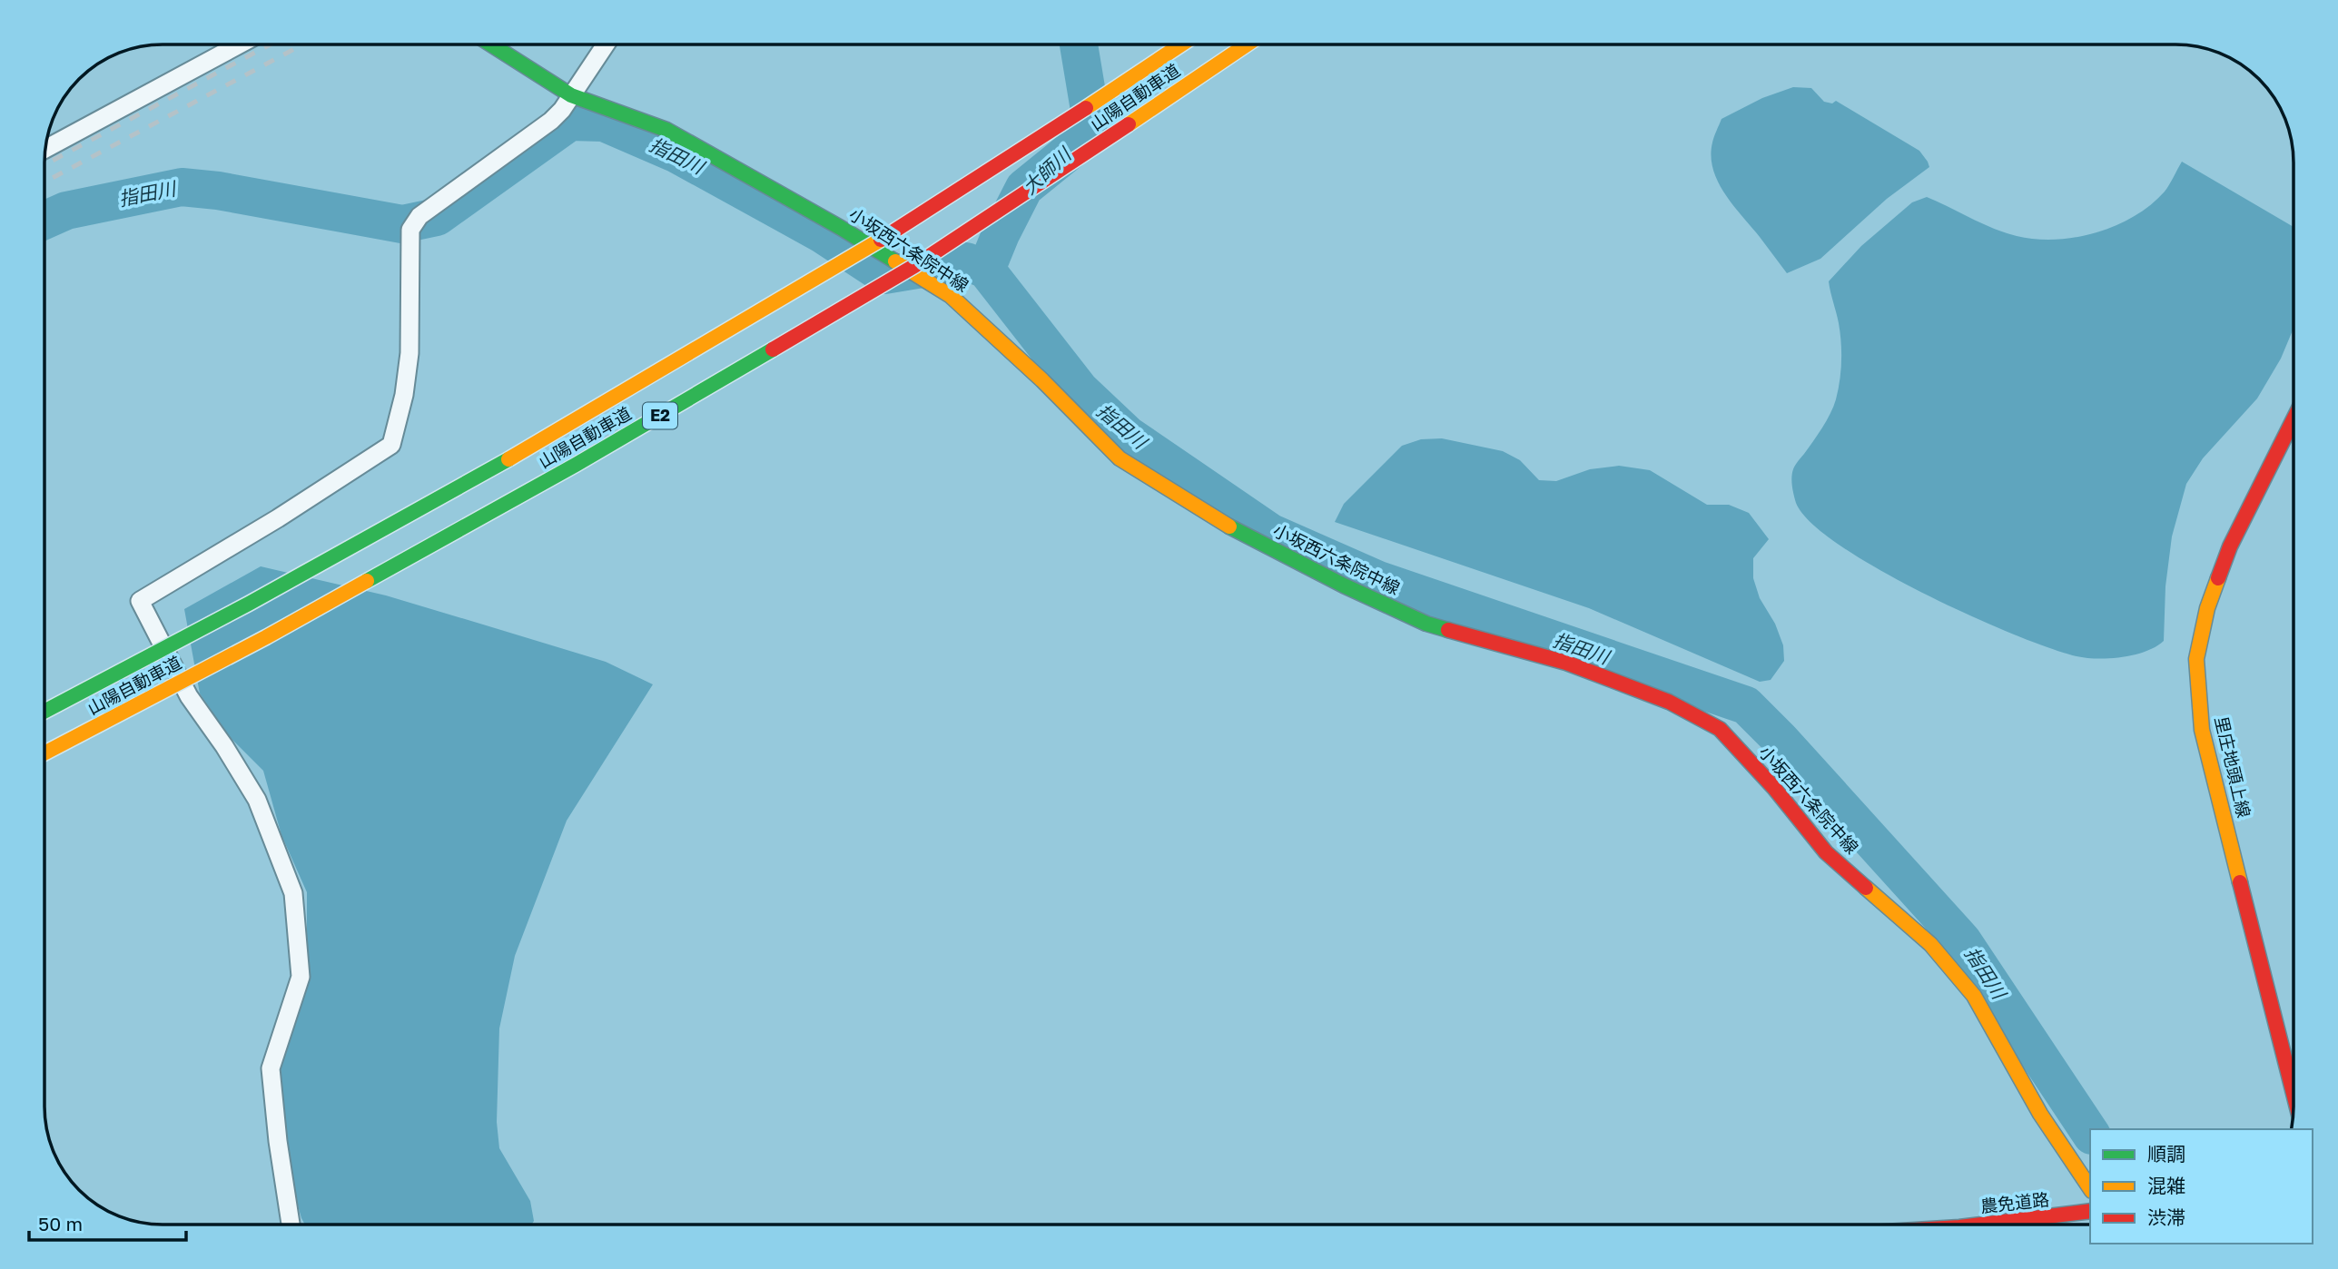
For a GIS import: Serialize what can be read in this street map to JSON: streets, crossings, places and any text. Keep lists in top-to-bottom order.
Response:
{
  "streets": {
    "main road": [
      "山陽自動車道",
      "小坂西六条院中線",
      "E2",
      "里庄地頭上線",
      "農免道路"
    ]
  },
  "water": ["指田川", "大師川"],
  "legend": ["順調", "混雑", "渋滞"],
  "scale_bar": "50 m"
}
